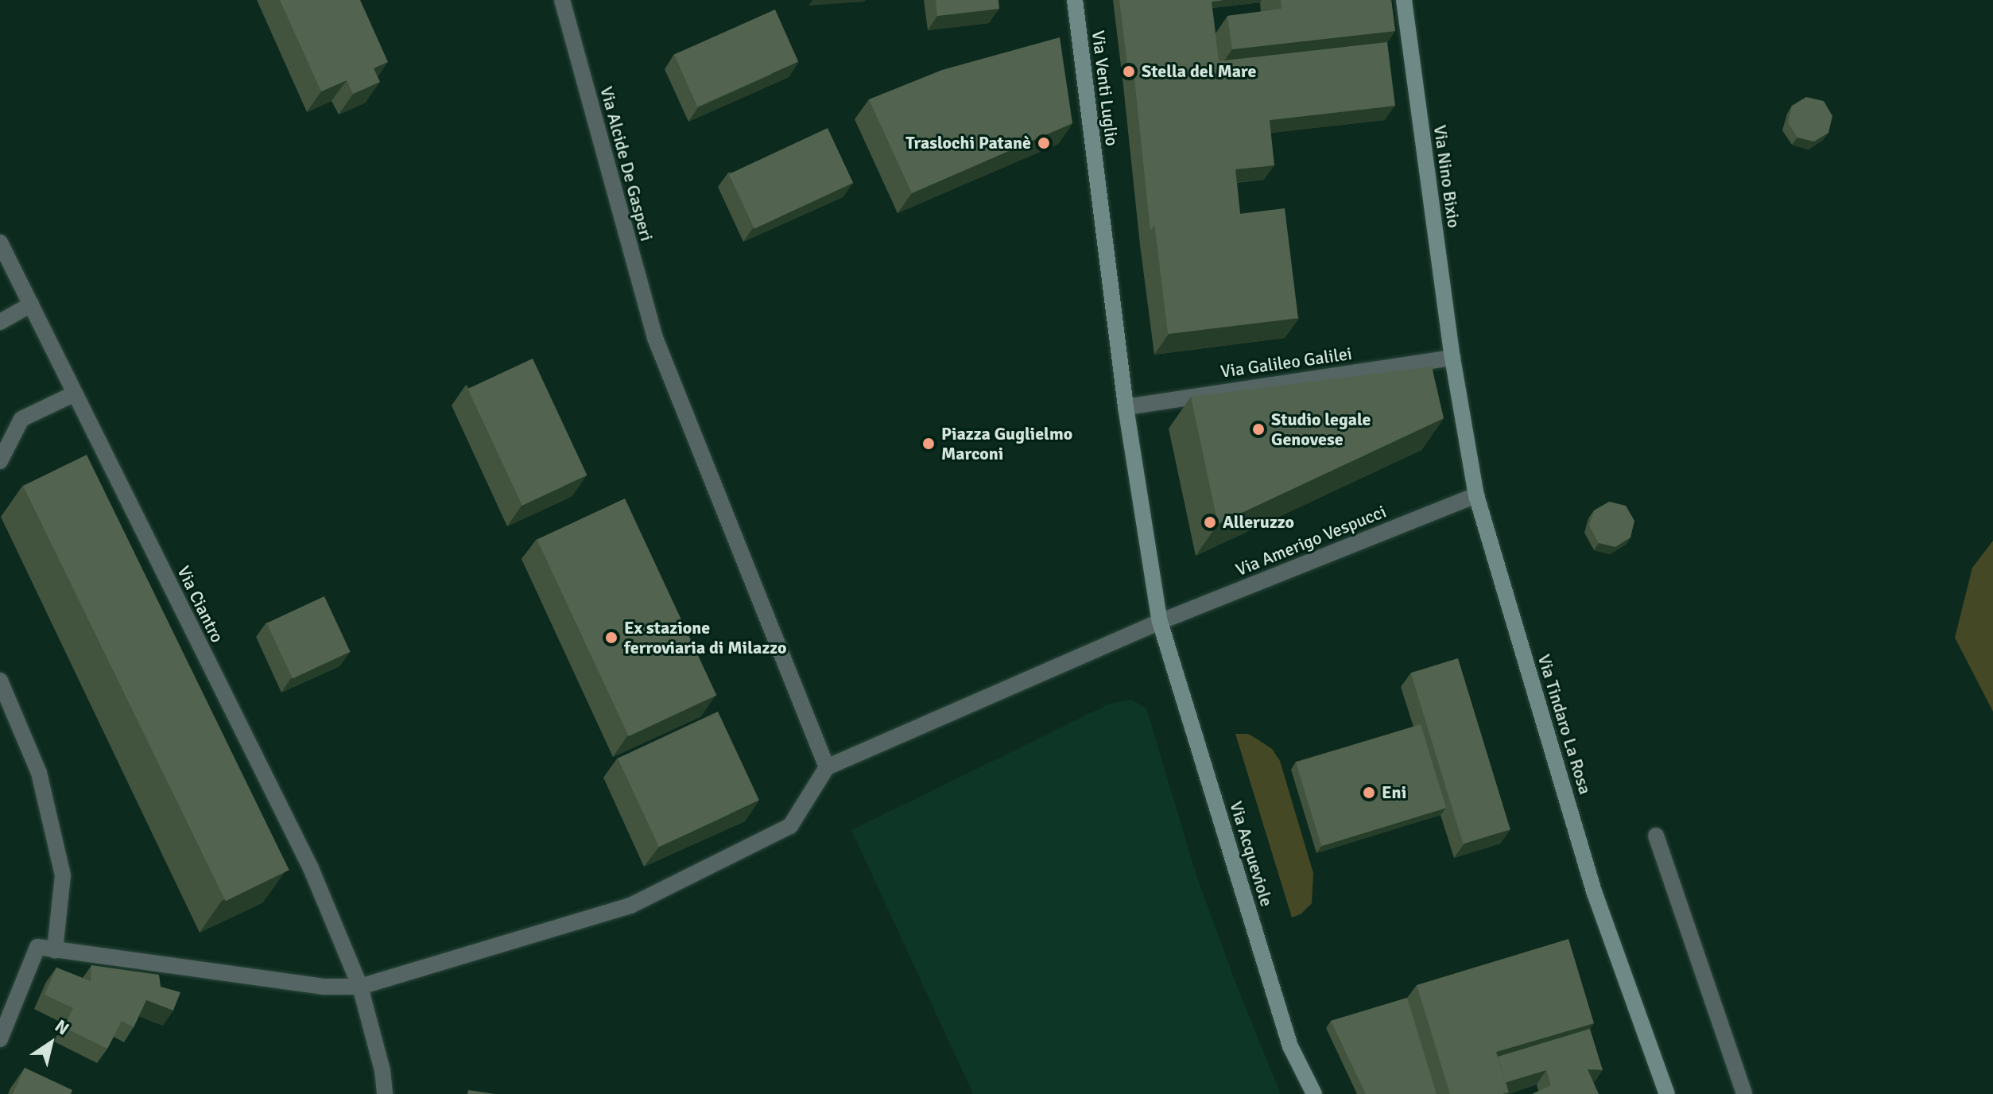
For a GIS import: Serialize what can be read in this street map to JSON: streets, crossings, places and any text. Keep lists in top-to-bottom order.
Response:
{
  "streets": {
    "main road": [
      "Via Venti Luglio",
      "Via Nino Bixio",
      "Via Tindaro La Rosa",
      "Via Acqueviole"
    ],
    "street": [
      "Via Alcide De Gasperi",
      "Via Galileo Galilei",
      "Via Amerigo Vespucci",
      "Via Ciantro"
    ]
  },
  "crossings": [
    ["Via Venti Luglio", "Via Galileo Galilei"],
    ["Via Venti Luglio", "Via Acqueviole"],
    ["Via Alcide De Gasperi", "Via Amerigo Vespucci"],
    ["Via Nino Bixio", "Via Galileo Galilei"],
    ["Via Nino Bixio", "Via Tindaro La Rosa"],
    ["Via Galileo Galilei", "Via Tindaro La Rosa"],
    ["Via Galileo Galilei", "Via Acqueviole"],
    ["Via Amerigo Vespucci", "Via Tindaro La Rosa"],
    ["Via Amerigo Vespucci", "Via Acqueviole"]
  ],
  "places": [
    "Stella del Mare",
    "Traslochi Patanè",
    "Studio legale Genovese",
    "Piazza Guglielmo Marconi",
    "Alleruzzo",
    "Ex stazione ferroviaria di Milazzo",
    "Eni"
  ],
  "north": "top right"
}
